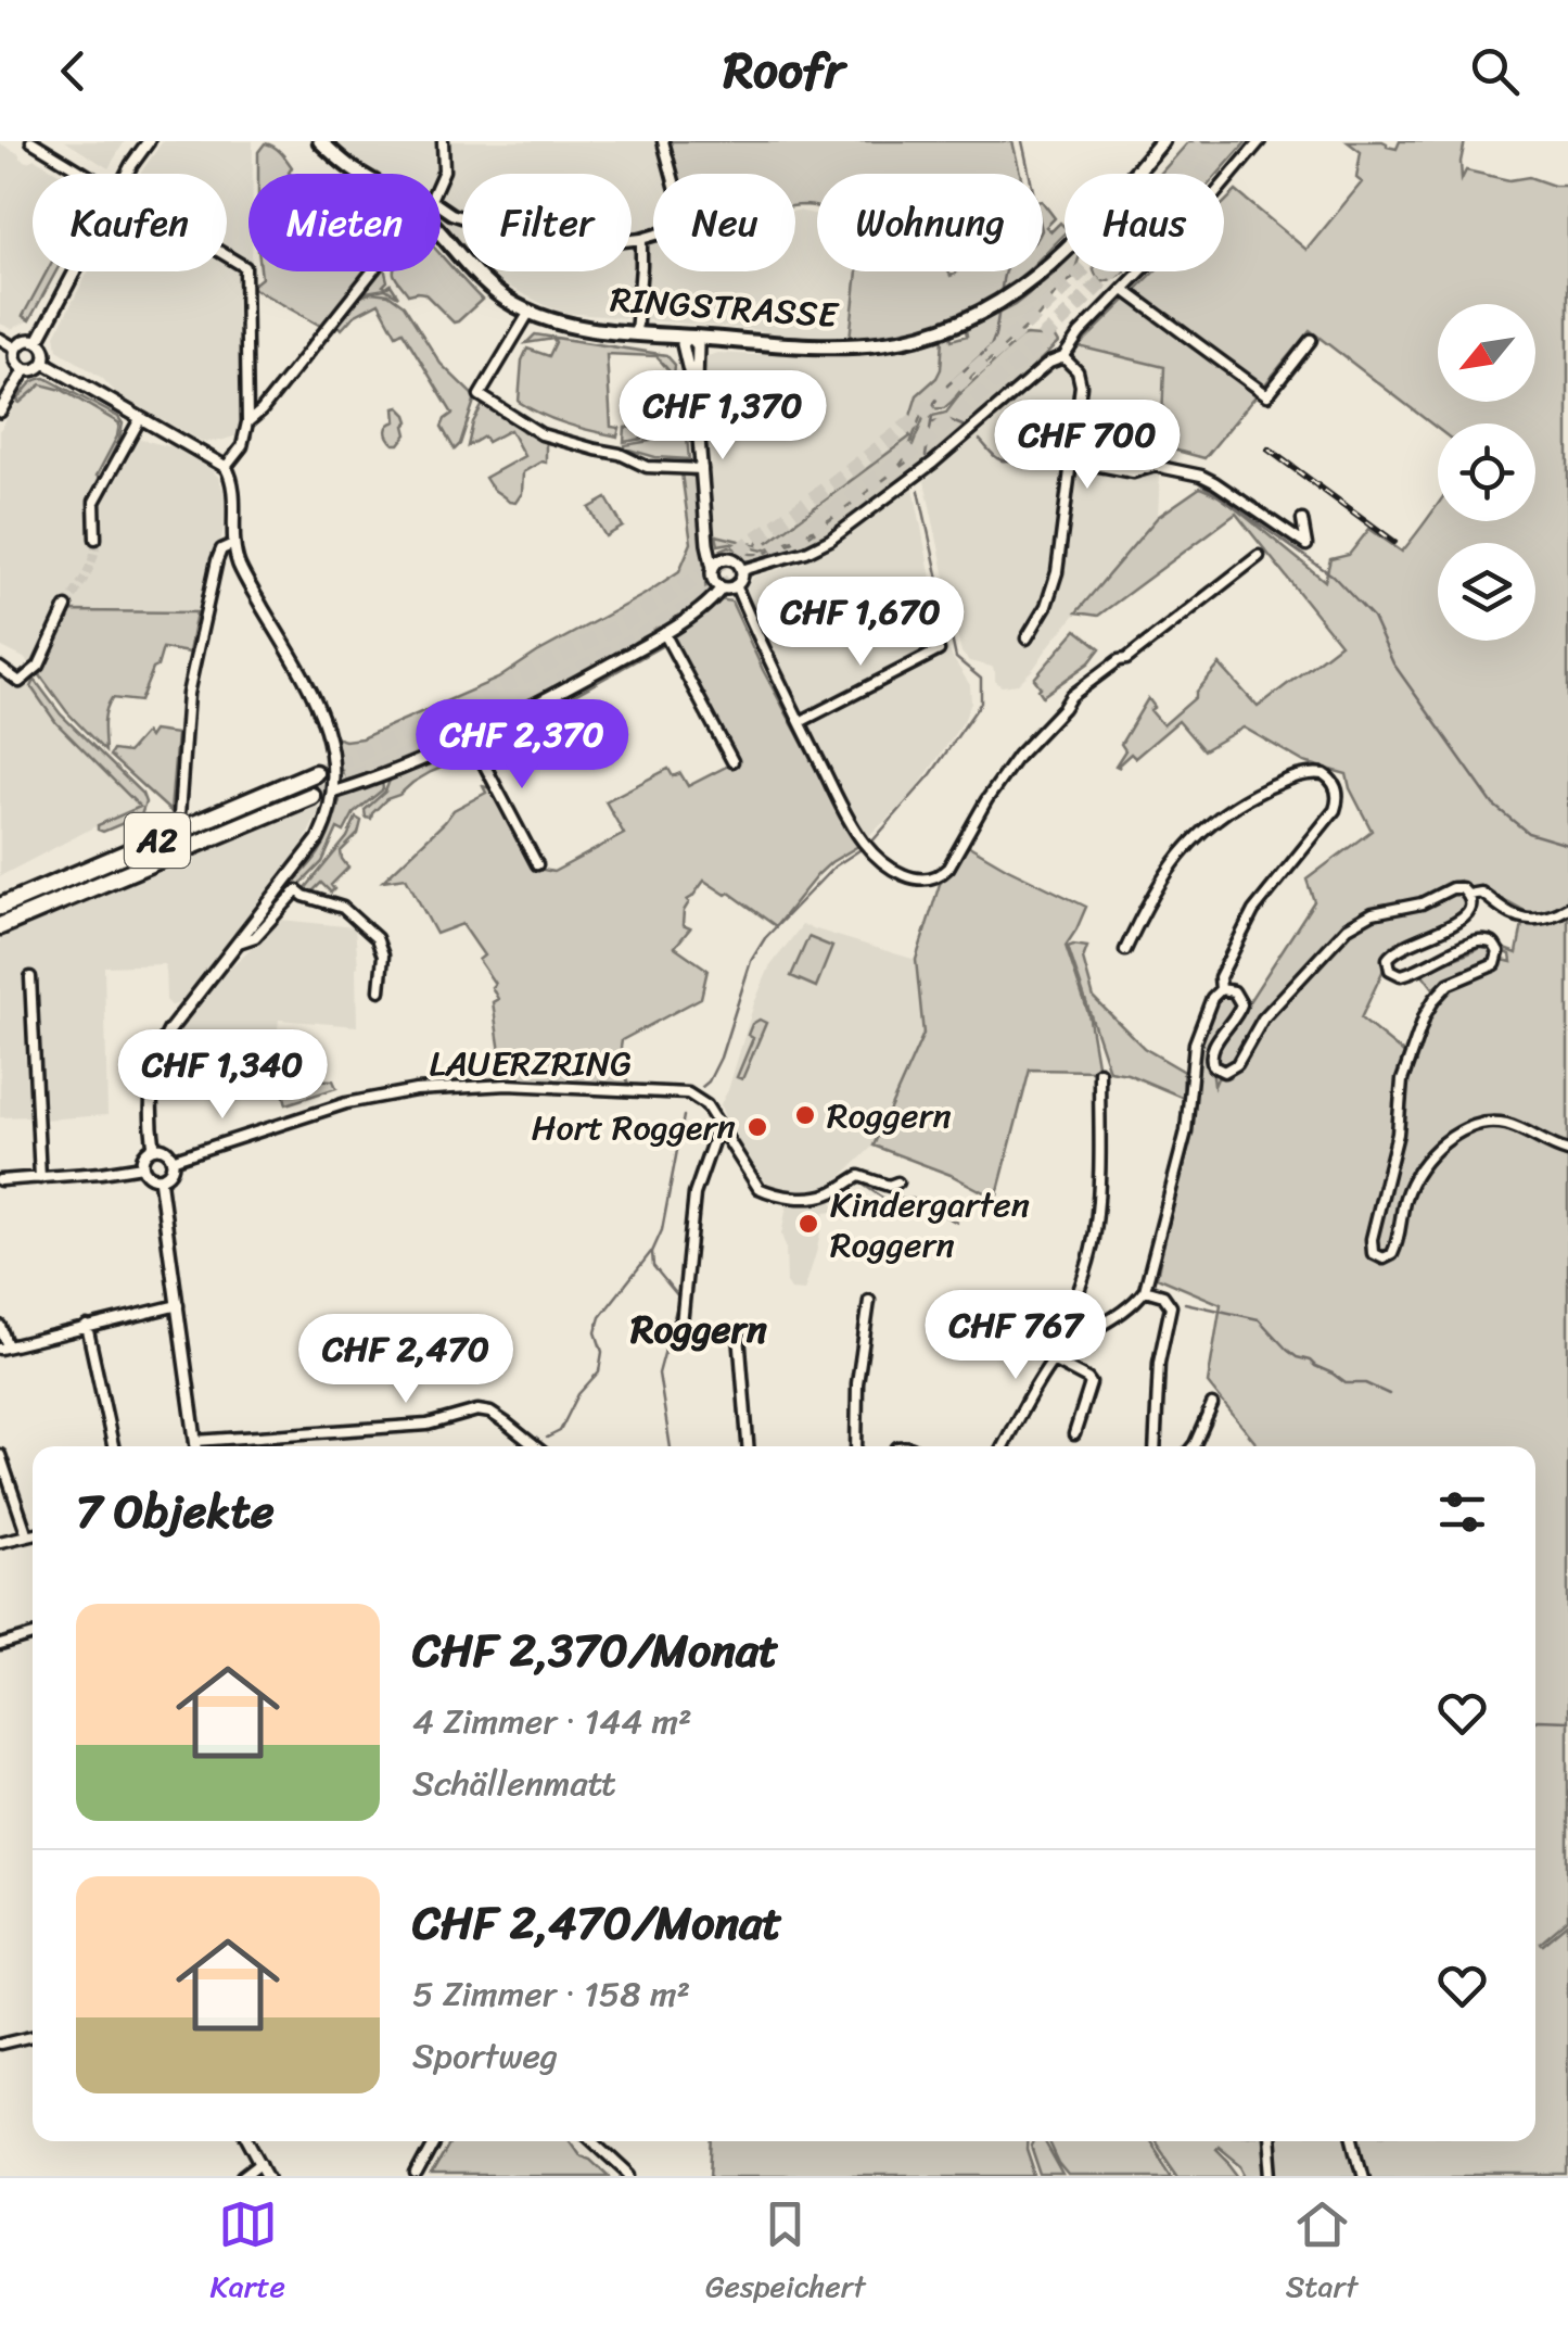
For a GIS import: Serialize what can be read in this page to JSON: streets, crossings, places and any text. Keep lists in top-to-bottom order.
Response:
{
  "streets": {
    "highway": ["A2"],
    "main road": ["RINGSTRASSE"],
    "street": ["LAUERZRING"]
  },
  "districts": ["Roggern"],
  "places": ["Roggern", "Hort Roggern", "Kindergarten Roggern"],
  "north": "bottom left",
  "page": {
    "header": "Roofr",
    "chip": [
      "Kaufen",
      "Mieten",
      "Filter",
      "Neu",
      "Wohnung",
      "Haus"
    ],
    "price": [
      "CHF 1,370",
      "CHF 700",
      "CHF 1,670",
      "CHF 2,370",
      "CHF 1,340",
      "CHF 767",
      "CHF 2,470"
    ],
    "heading": "7 Objekte",
    "list": [
      {
        "name": "CHF 2,370/Monat",
        "note": "4 Zimmer · 144 m² · Schällenmatt"
      },
      {
        "name": "CHF 2,470/Monat",
        "note": "5 Zimmer · 158 m² · Sportweg"
      }
    ],
    "tabs": ["Karte", "Gespeichert", "Start"]
  }
}
